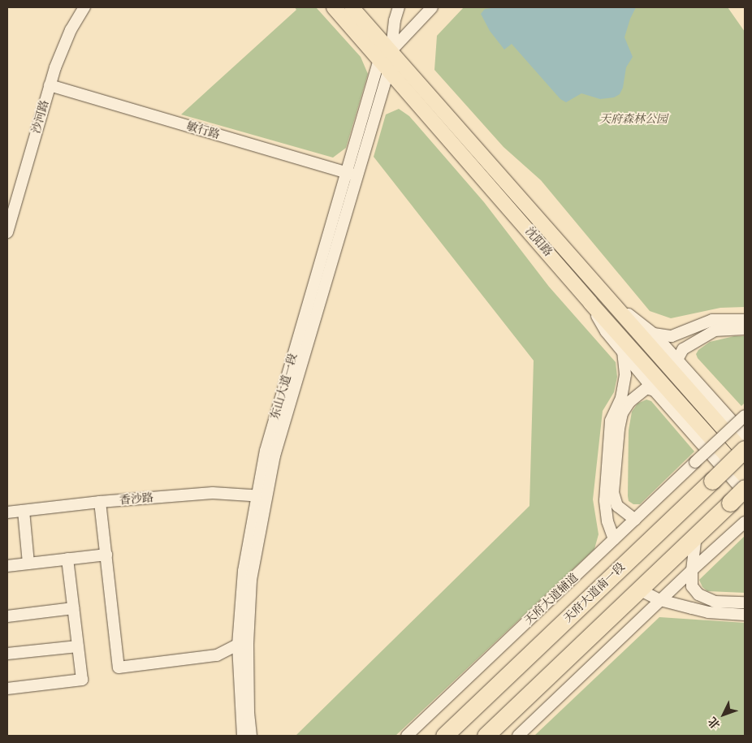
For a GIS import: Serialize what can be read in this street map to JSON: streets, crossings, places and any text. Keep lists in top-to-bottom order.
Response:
{
  "streets": {
    "highway": ["天府大道南一段"],
    "main road": ["沈阳路"],
    "street": [
      "沙河路",
      "敏行路",
      "东山大道一段",
      "香沙路",
      "天府大道辅道"
    ]
  },
  "crossings": [
    ["沙河路", "敏行路"],
    ["敏行路", "东山大道一段"],
    ["沈阳路", "东山大道一段"],
    ["东山大道一段", "香沙路"]
  ],
  "parks": ["天府森林公园"],
  "north": "bottom left"
}
